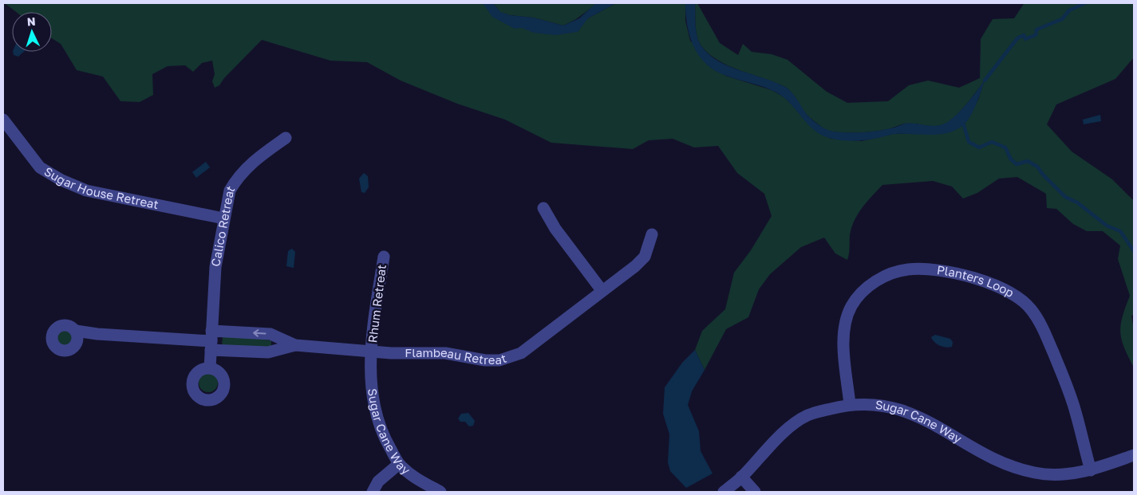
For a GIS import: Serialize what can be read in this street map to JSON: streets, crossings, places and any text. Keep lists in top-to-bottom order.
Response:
{
  "streets": {
    "street": [
      "Sugar House Retreat",
      "Calico Retreat",
      "Planters Loop",
      "Rhum Retreat",
      "Flambeau Retreat",
      "Sugar Cane Way"
    ]
  },
  "crossings": [
    ["Sugar House Retreat", "Calico Retreat"],
    ["Calico Retreat", "Flambeau Retreat"],
    ["Planters Loop", "Sugar Cane Way"],
    ["Rhum Retreat", "Flambeau Retreat"],
    ["Rhum Retreat", "Sugar Cane Way"],
    ["Flambeau Retreat", "Sugar Cane Way"]
  ],
  "north": "top"
}
